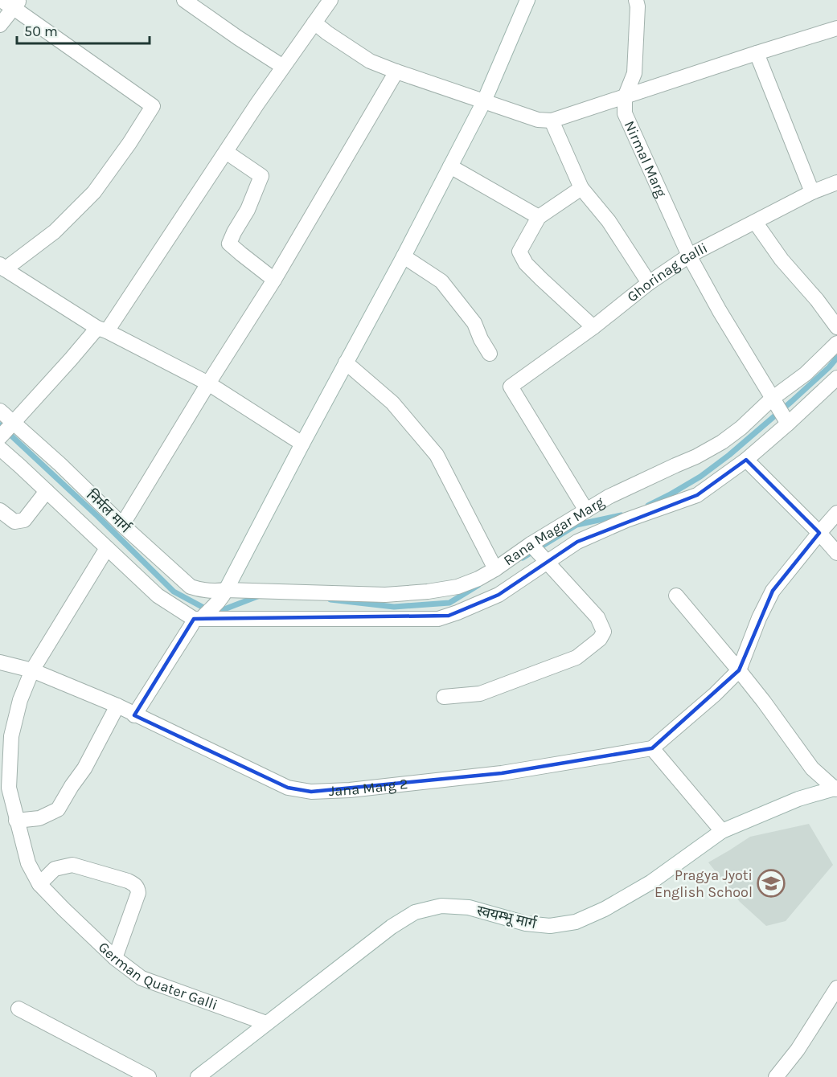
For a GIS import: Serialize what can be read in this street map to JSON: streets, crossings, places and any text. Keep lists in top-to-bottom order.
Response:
{
  "streets": {
    "street": [
      "Nirmal Marg",
      "Ghorinag Galli",
      "निर्मल मार्ग",
      "Rana Magar Marg",
      "Jana Marg 2",
      "स्वयम्भू मार्ग",
      "German Quater Galli"
    ]
  },
  "crossings": [
    ["Nirmal Marg", "Ghorinag Galli"],
    ["Nirmal Marg", "Rana Magar Marg"],
    ["Ghorinag Galli", "Rana Magar Marg"],
    ["निर्मल मार्ग", "Rana Magar Marg"],
    ["Jana Marg 2", "German Quater Galli"],
    ["स्वयम्भू मार्ग", "German Quater Galli"]
  ],
  "places": {
    "school or university": ["Pragya Jyoti English School"]
  },
  "scale_bar": "50 m"
}
